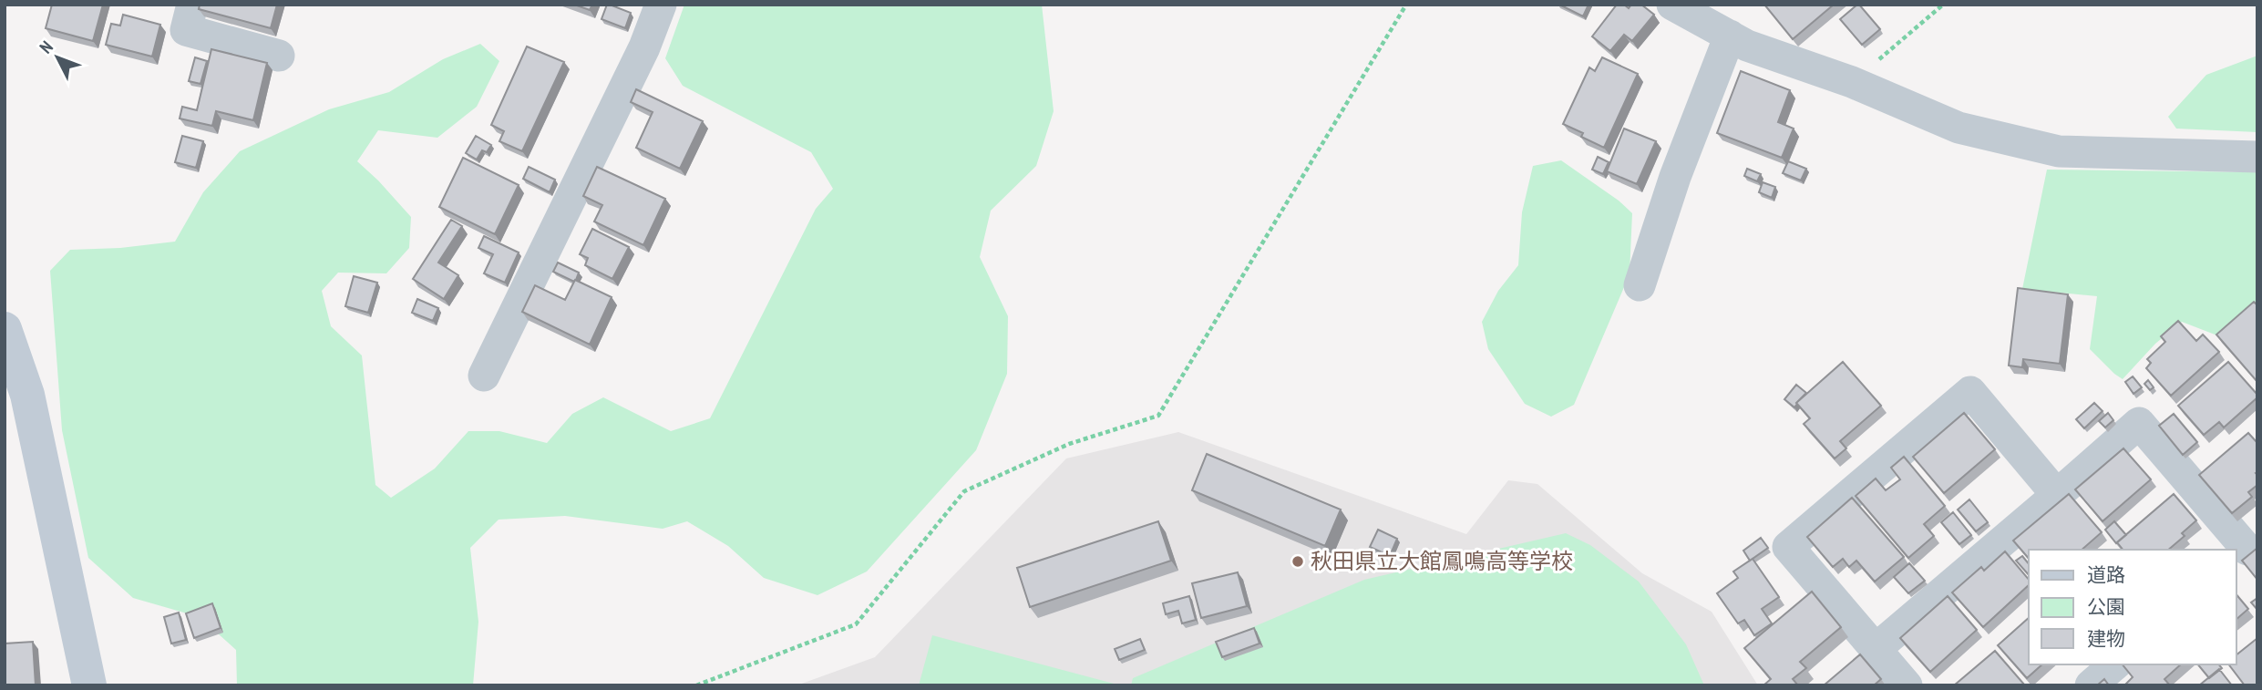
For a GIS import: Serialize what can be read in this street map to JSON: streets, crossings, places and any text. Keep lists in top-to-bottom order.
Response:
{
  "places": ["秋田県立大館鳳鳴高等学校"],
  "legend": ["道路", "公園", "建物"],
  "north": "top left"
}
